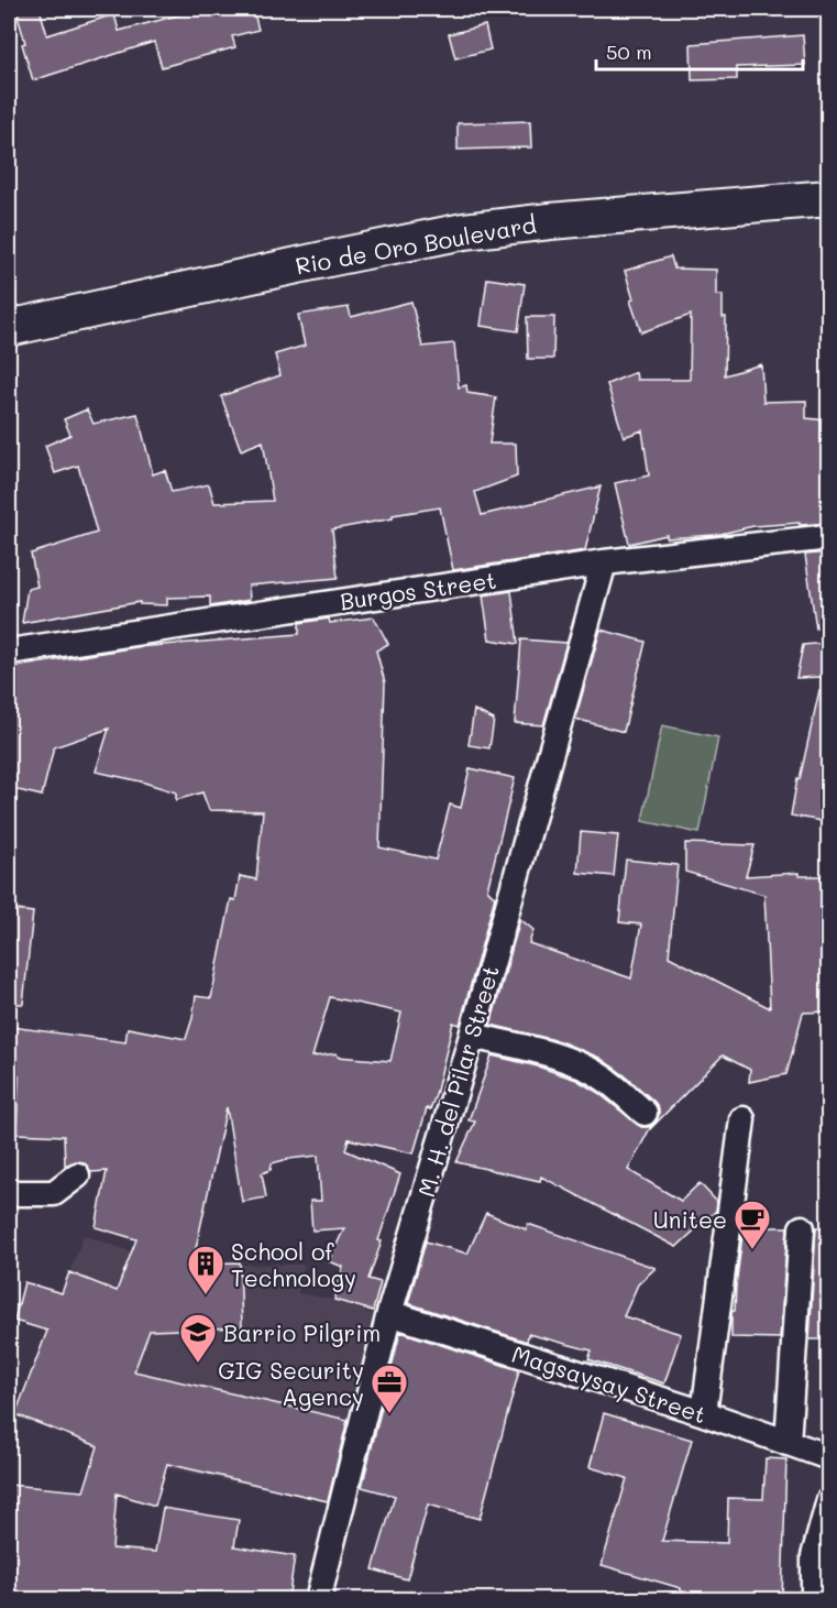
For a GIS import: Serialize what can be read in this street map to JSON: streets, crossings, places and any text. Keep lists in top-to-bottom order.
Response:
{
  "streets": {
    "main road": ["Rio de Oro Boulevard"],
    "street": ["Burgos Street", "M. H. del Pilar Street", "Magsaysay Street"]
  },
  "crossings": [
    ["Burgos Street", "M. H. del Pilar Street"],
    ["M. H. del Pilar Street", "Magsaysay Street"]
  ],
  "places": {
    "cafe": ["Unitee"],
    "building": ["School of Technology"],
    "school or university": ["Barrio Pilgrim"],
    "office": ["GIG Security Agency"]
  },
  "scale_bar": "50 m"
}
